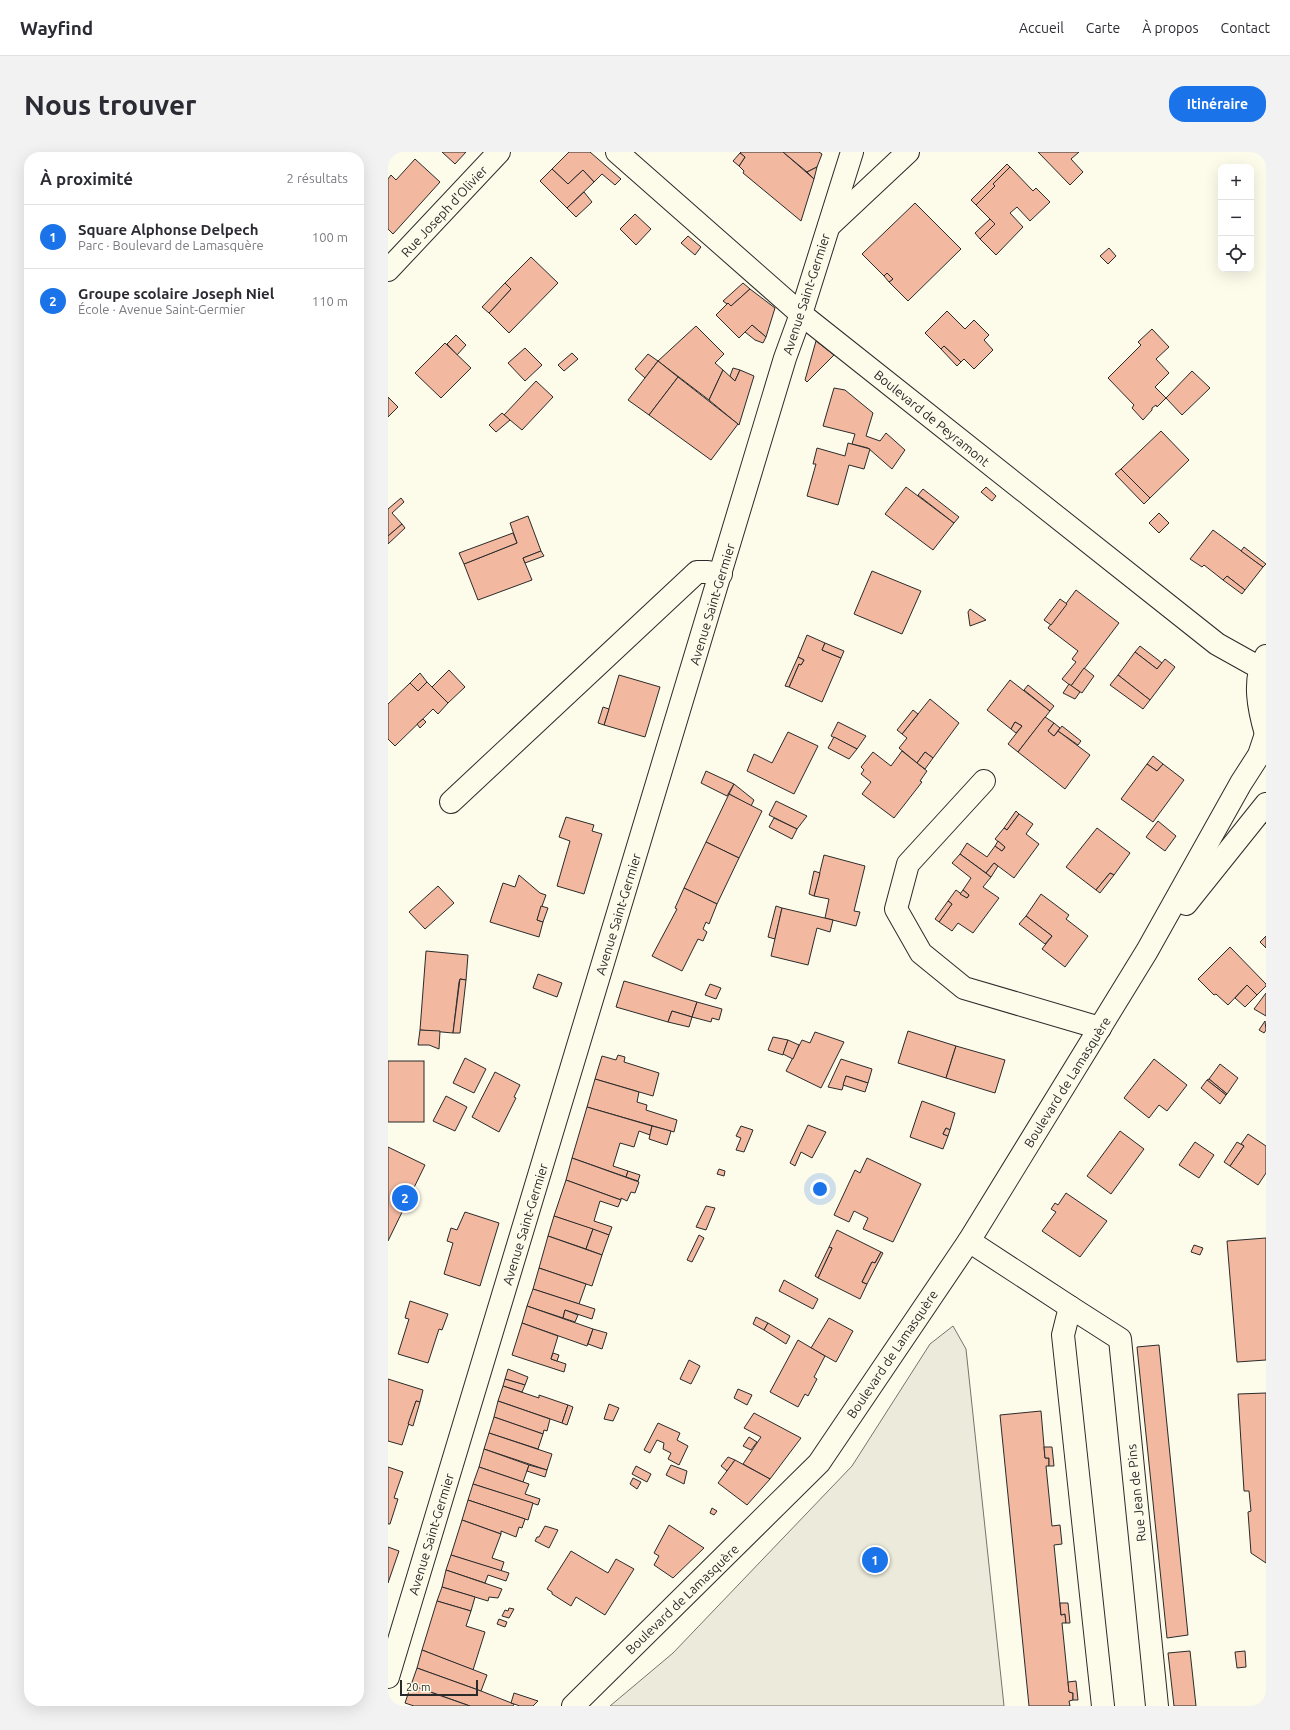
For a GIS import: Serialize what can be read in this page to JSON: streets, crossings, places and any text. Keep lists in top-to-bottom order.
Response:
{
  "streets": {
    "street": [
      "Rue Joseph d'Olivier",
      "Avenue Saint-Germier",
      "Boulevard de Peyramont",
      "Boulevard de Lamasquère",
      "Rue Jean de Pins"
    ]
  },
  "crossings": [
    ["Avenue Saint-Germier", "Boulevard de Peyramont"],
    ["Boulevard de Lamasquère", "Rue Jean de Pins"]
  ],
  "scale_bar": "20 m",
  "page": {
    "header": "Wayfind",
    "nav": [
      "Accueil",
      "Carte",
      "À propos",
      "Contact"
    ],
    "buttons": "Itinéraire",
    "title": "Nous trouver",
    "heading": ["À proximité", "2 résultats"],
    "map_buttons": ["+", "−"],
    "list": [
      {
        "mark": "1",
        "name": "Square Alphonse Delpech",
        "note": "Parc · Boulevard de Lamasquère",
        "value": "100 m"
      },
      {
        "mark": "2",
        "name": "Groupe scolaire Joseph Niel",
        "note": "École · Avenue Saint-Germier",
        "value": "110 m"
      }
    ],
    "pins": ["2", "1"],
    "scale": "20 m"
  }
}
